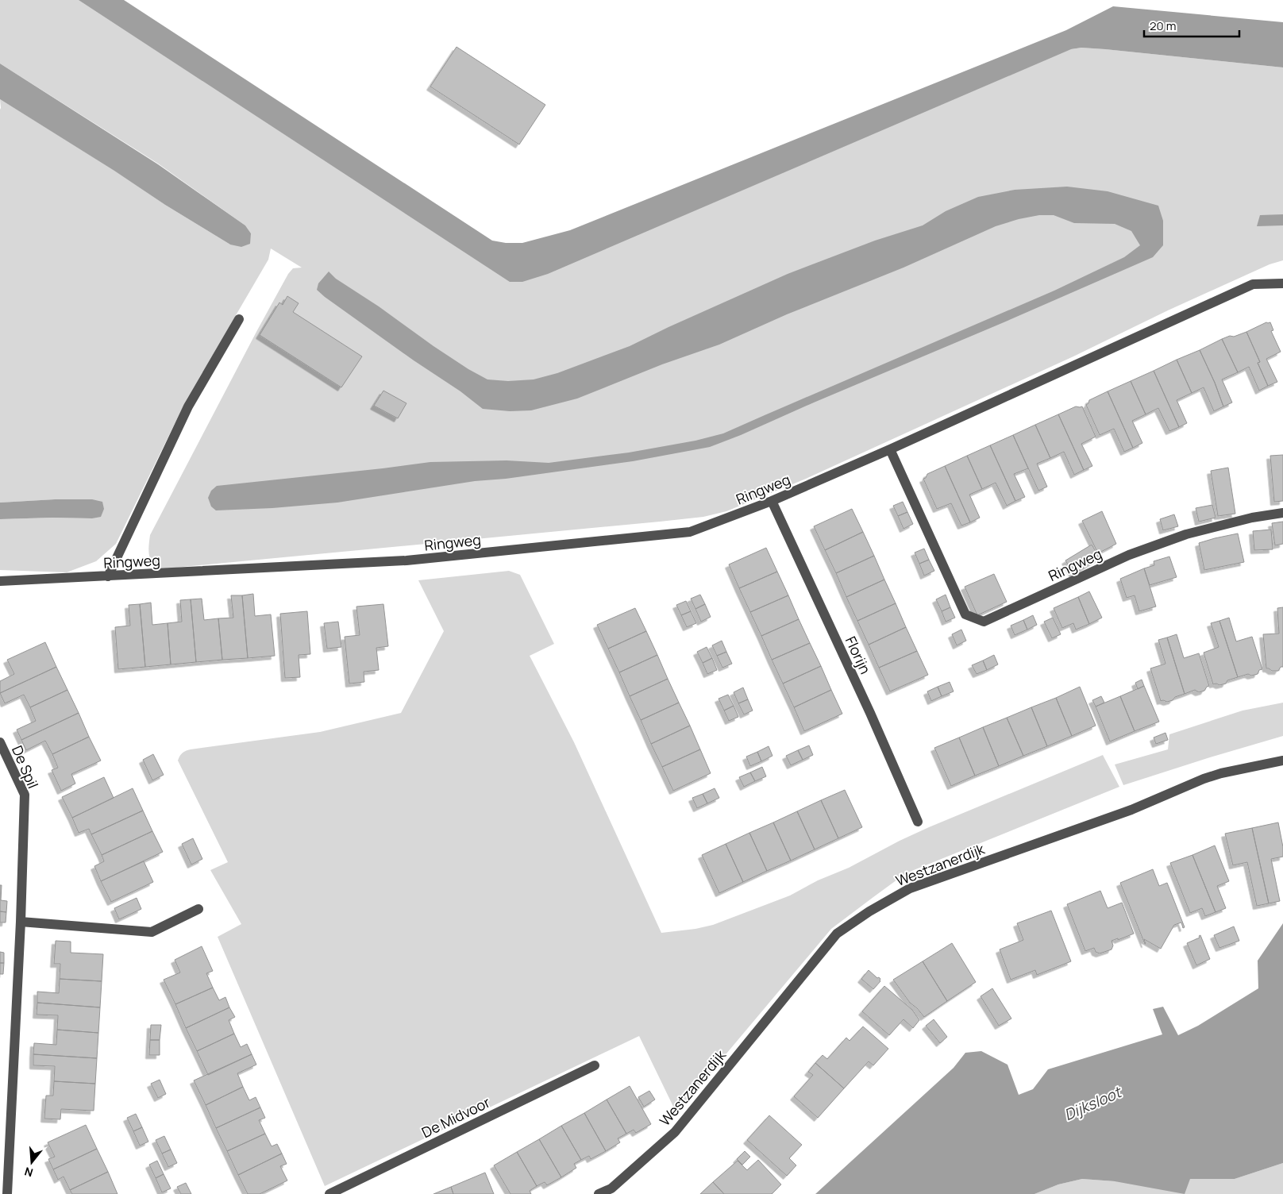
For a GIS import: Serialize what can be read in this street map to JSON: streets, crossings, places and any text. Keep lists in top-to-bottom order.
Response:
{
  "streets": {
    "street": [
      "Ringweg",
      "Florijn",
      "De Spil",
      "Westzanerdijk",
      "De Midvoor"
    ]
  },
  "crossings": [
    ["Ringweg", "Florijn"]
  ],
  "water": ["Dijksloot"],
  "scale_bar": "20 m",
  "north": "bottom"
}
